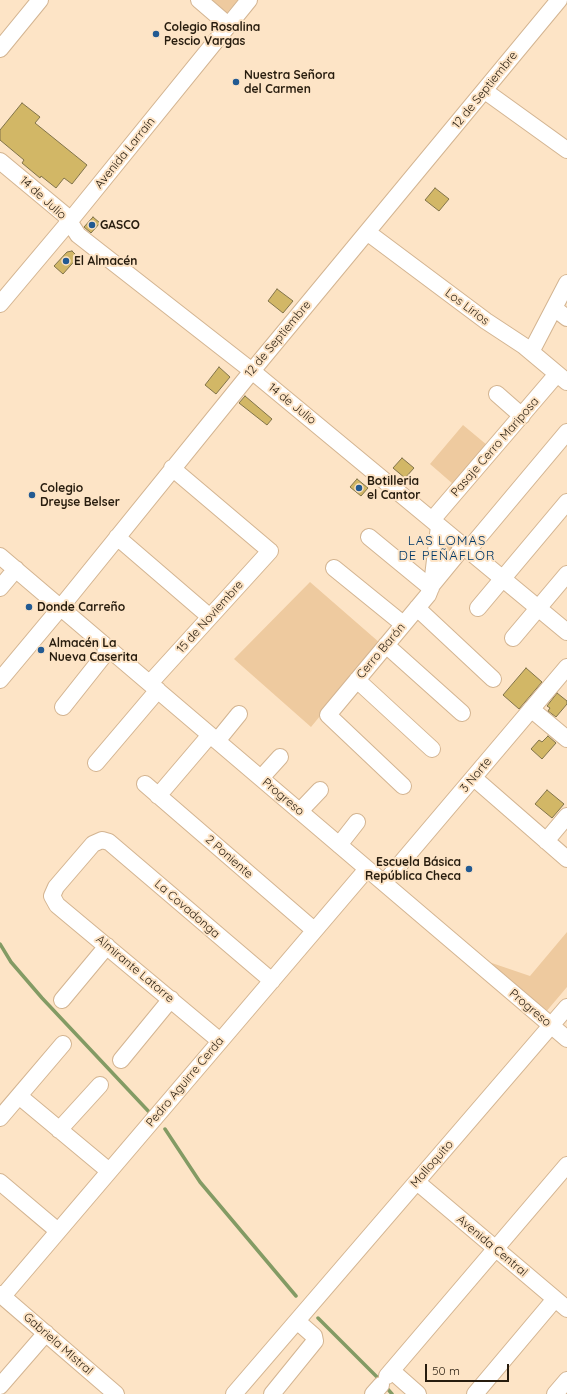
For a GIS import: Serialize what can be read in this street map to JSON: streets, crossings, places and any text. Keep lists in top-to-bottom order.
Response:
{
  "streets": {
    "street": [
      "12 de Septiembre",
      "Avenida Larraín",
      "14 de Julio",
      "Los Lirios",
      "Pasaje Cerro Mariposa",
      "15 de Noviembre",
      "Cerro Barón",
      "3 Norte",
      "Progreso",
      "2 Poniente",
      "La Covadonga",
      "Almirante Latorre",
      "Pedro Aguirre Cerda",
      "Malloquito",
      "Avenida Central",
      "Gabriela MIstral"
    ]
  },
  "crossings": [
    ["12 de Septiembre", "14 de Julio"],
    ["12 de Septiembre", "Los Lirios"],
    ["12 de Septiembre", "15 de Noviembre"],
    ["12 de Septiembre", "Progreso"],
    ["Avenida Larraín", "14 de Julio"],
    ["14 de Julio", "Pasaje Cerro Mariposa"],
    ["14 de Julio", "Cerro Barón"],
    ["Los Lirios", "Pasaje Cerro Mariposa"],
    ["Pasaje Cerro Mariposa", "Cerro Barón"],
    ["15 de Noviembre", "Progreso"],
    ["3 Norte", "Progreso"],
    ["Progreso", "Pedro Aguirre Cerda"],
    ["Progreso", "Malloquito"],
    ["2 Poniente", "Pedro Aguirre Cerda"],
    ["La Covadonga", "Almirante Latorre"],
    ["La Covadonga", "Pedro Aguirre Cerda"],
    ["Almirante Latorre", "Pedro Aguirre Cerda"],
    ["Pedro Aguirre Cerda", "Gabriela MIstral"],
    ["Malloquito", "Avenida Central"]
  ],
  "districts": ["LAS LOMAS DE PEÑAFLOR"],
  "places": [
    "Colegio Rosalina Pescio Vargas",
    "Nuestra Señora del Carmen",
    "GASCO",
    "El Almacén",
    "Botilleria el Cantor",
    "Colegio Dreyse Belser",
    "Donde Carreño",
    "Almacén La Nueva Caserita",
    "Escuela Básica República Checa"
  ],
  "scale_bar": "50 m"
}
